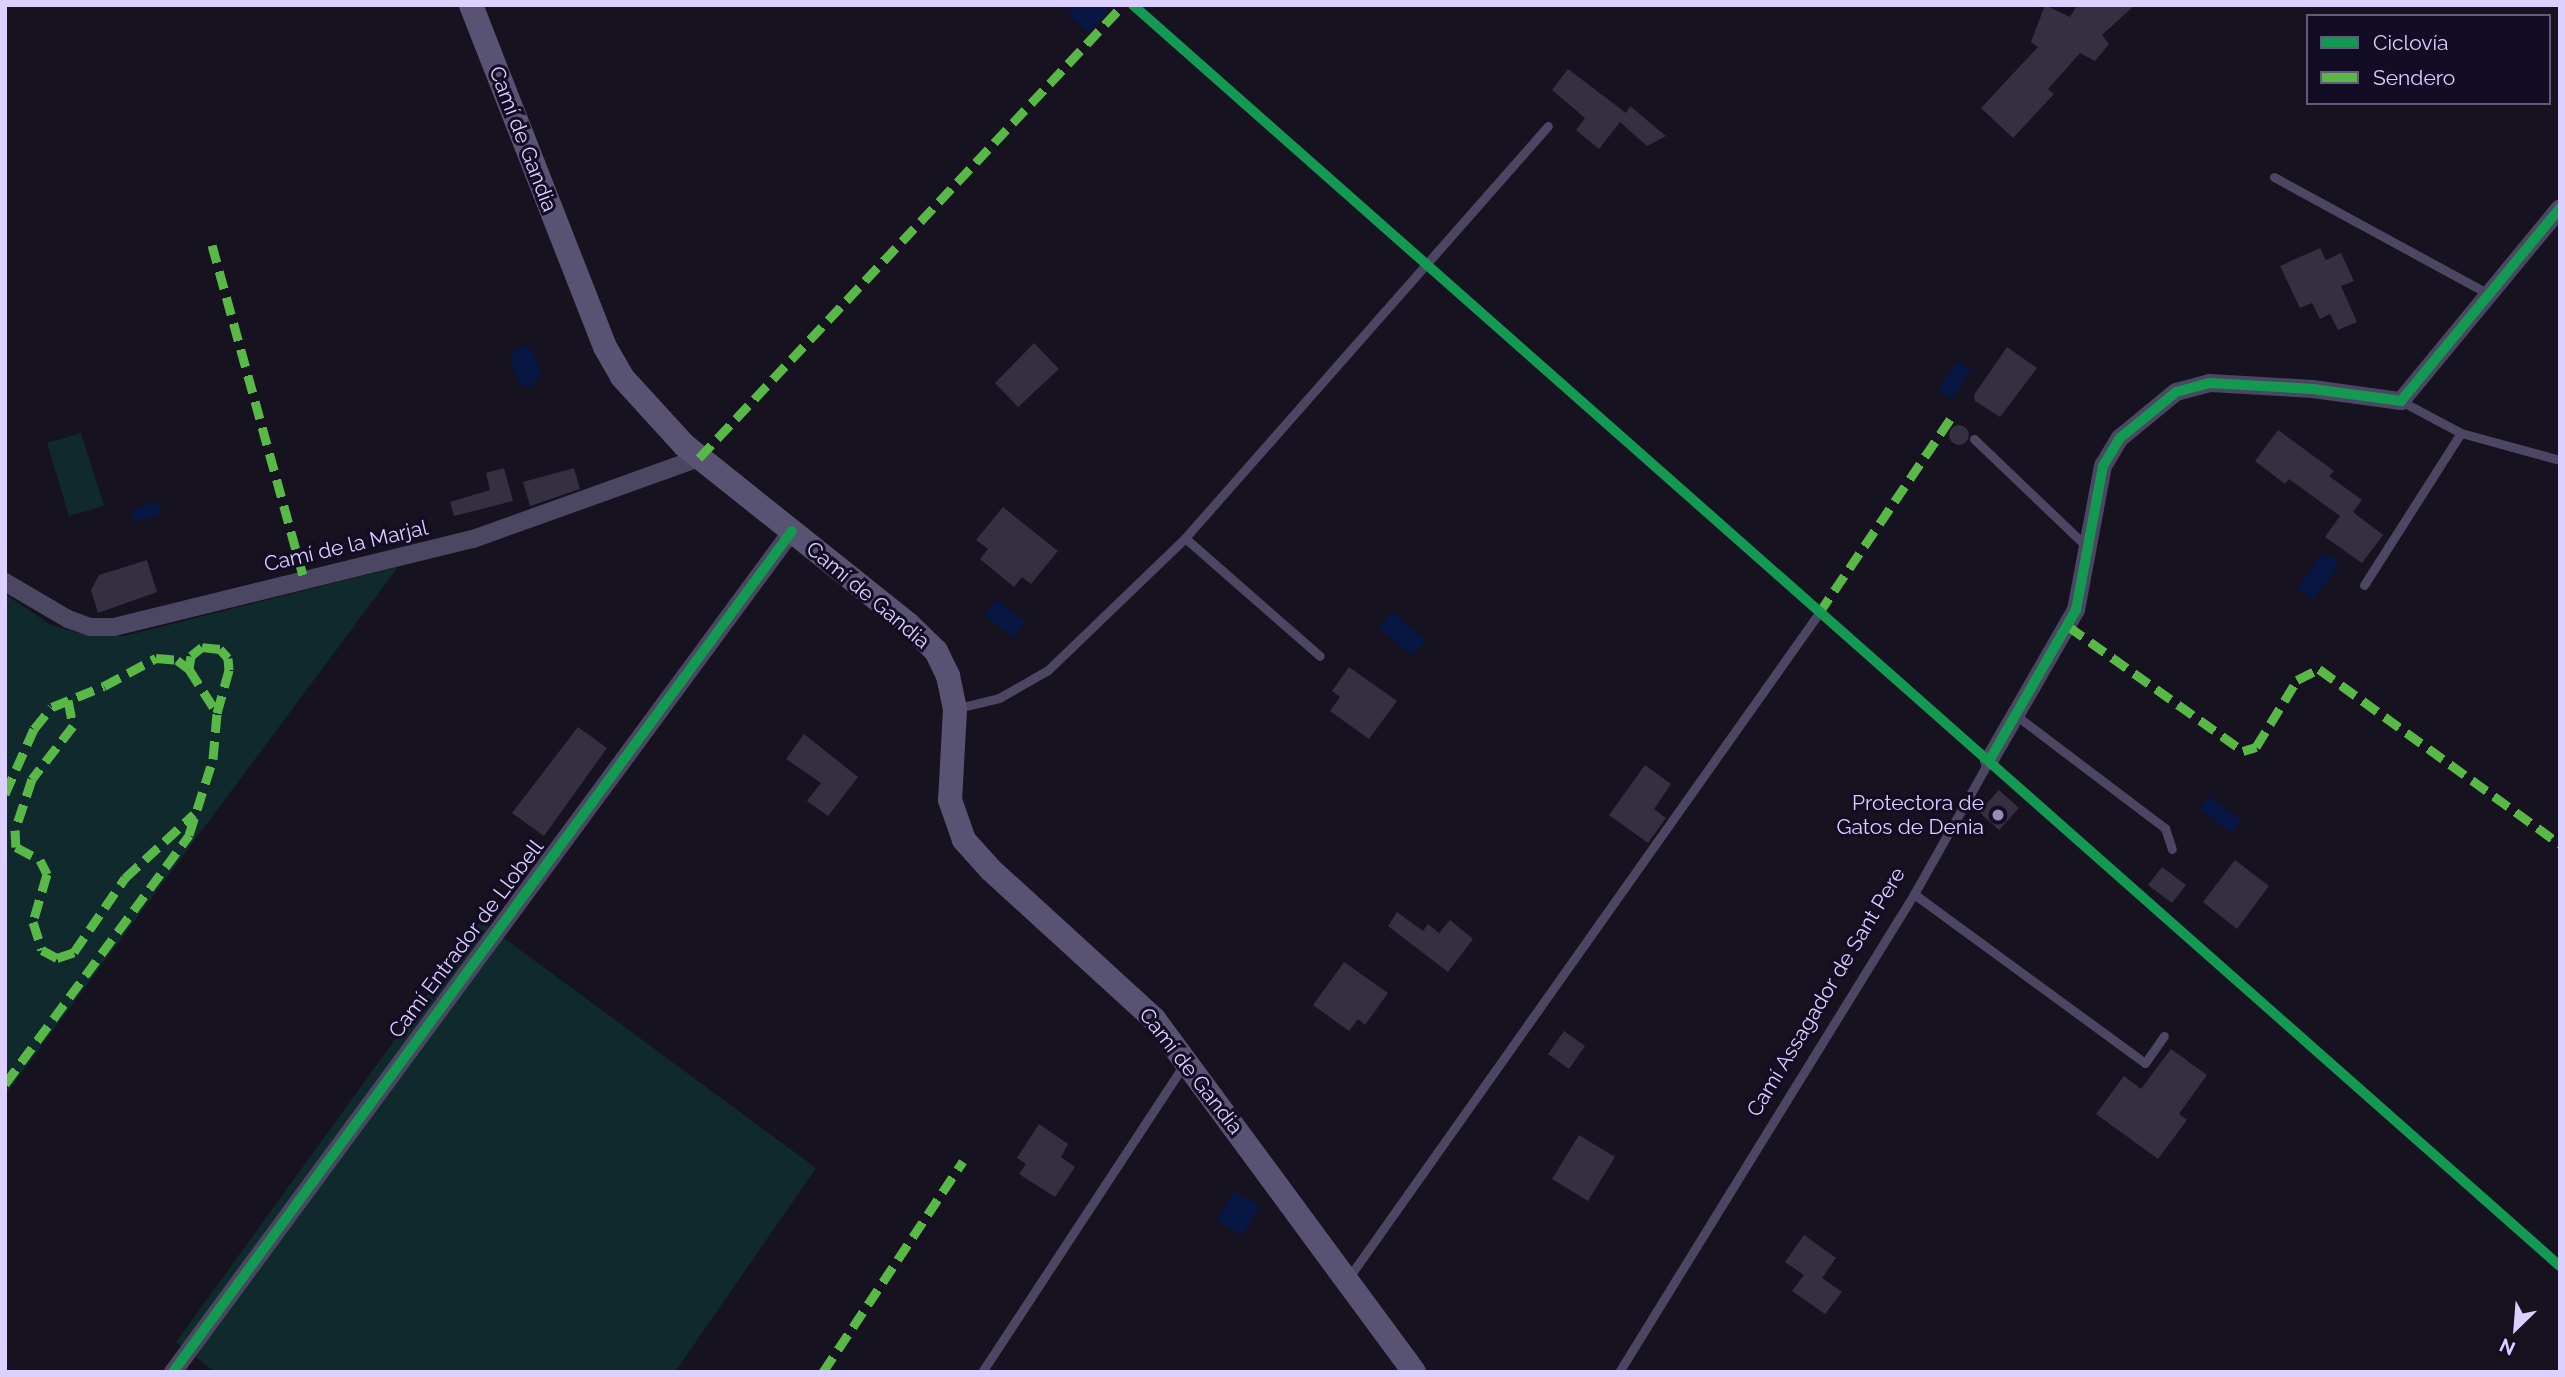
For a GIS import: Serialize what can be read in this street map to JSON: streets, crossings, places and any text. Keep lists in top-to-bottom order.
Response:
{
  "streets": {
    "main road": ["Camí de Gandia"],
    "street": ["Camí de la Marjal", "Camí Entrador de Llobell", "Camí Assagador de Sant Pere"]
  },
  "crossings": [
    ["Camí de Gandia", "Camí de la Marjal"],
    ["Camí de Gandia", "Camí Entrador de Llobell"]
  ],
  "places": ["Protectora de Gatos de Denia"],
  "legend": ["Ciclovía", "Sendero"],
  "north": "bottom left"
}
